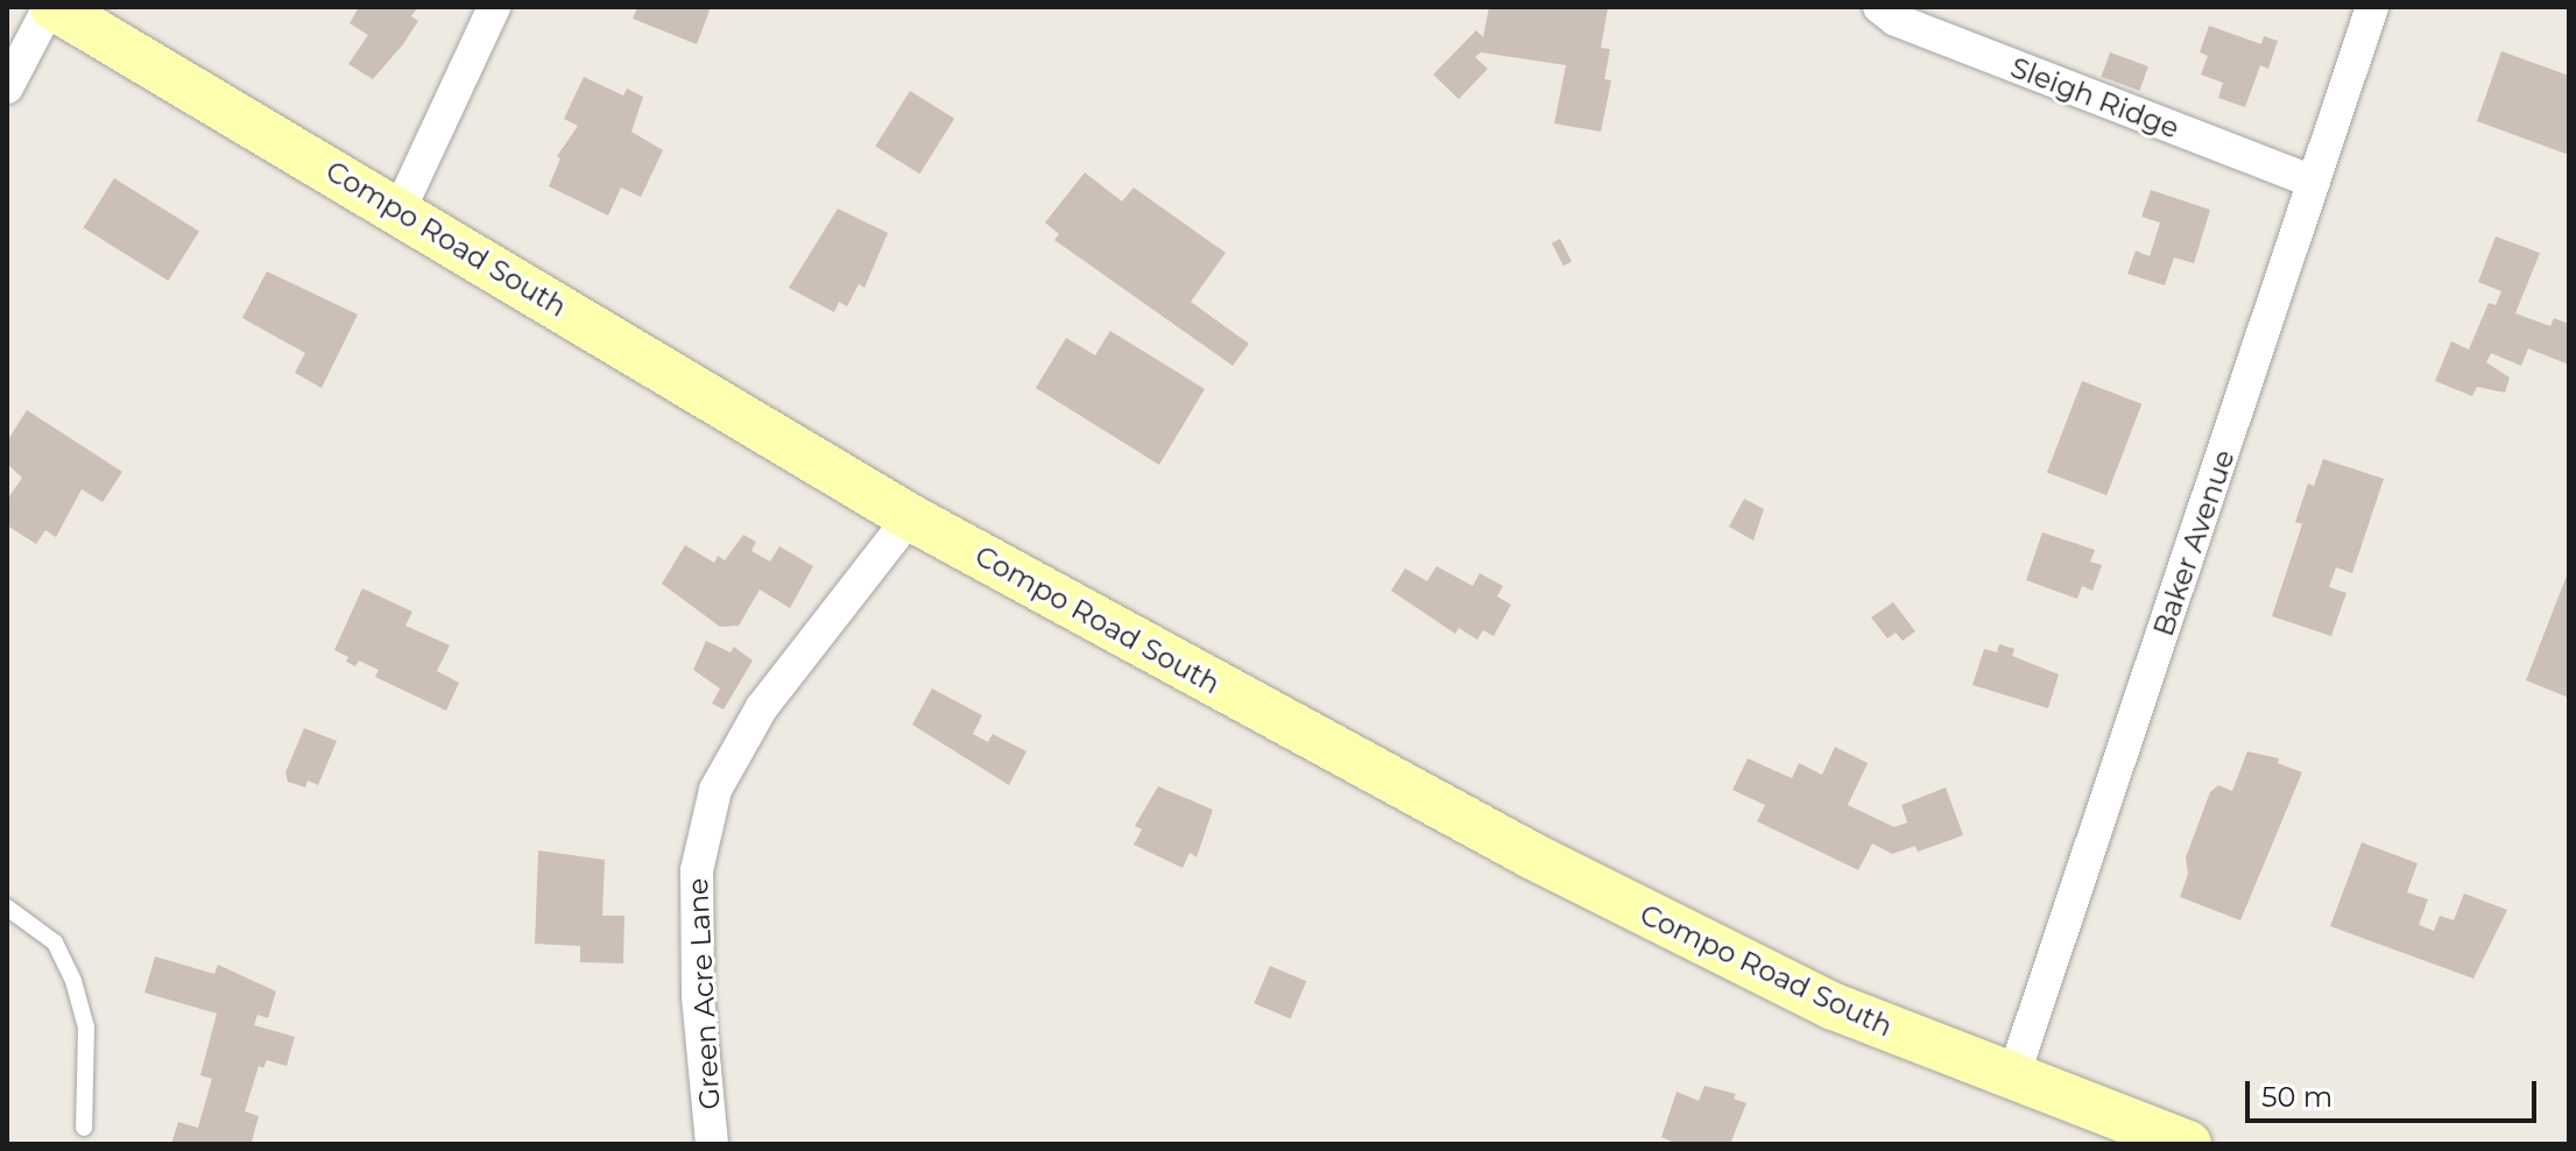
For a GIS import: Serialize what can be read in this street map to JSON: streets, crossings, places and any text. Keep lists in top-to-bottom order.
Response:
{
  "streets": {
    "main road": ["Compo Road South"],
    "street": ["Sleigh Ridge", "Baker Avenue", "Green Acre Lane"]
  },
  "crossings": [
    ["Sleigh Ridge", "Baker Avenue"],
    ["Compo Road South", "Baker Avenue"],
    ["Compo Road South", "Green Acre Lane"]
  ],
  "scale_bar": "50 m"
}
